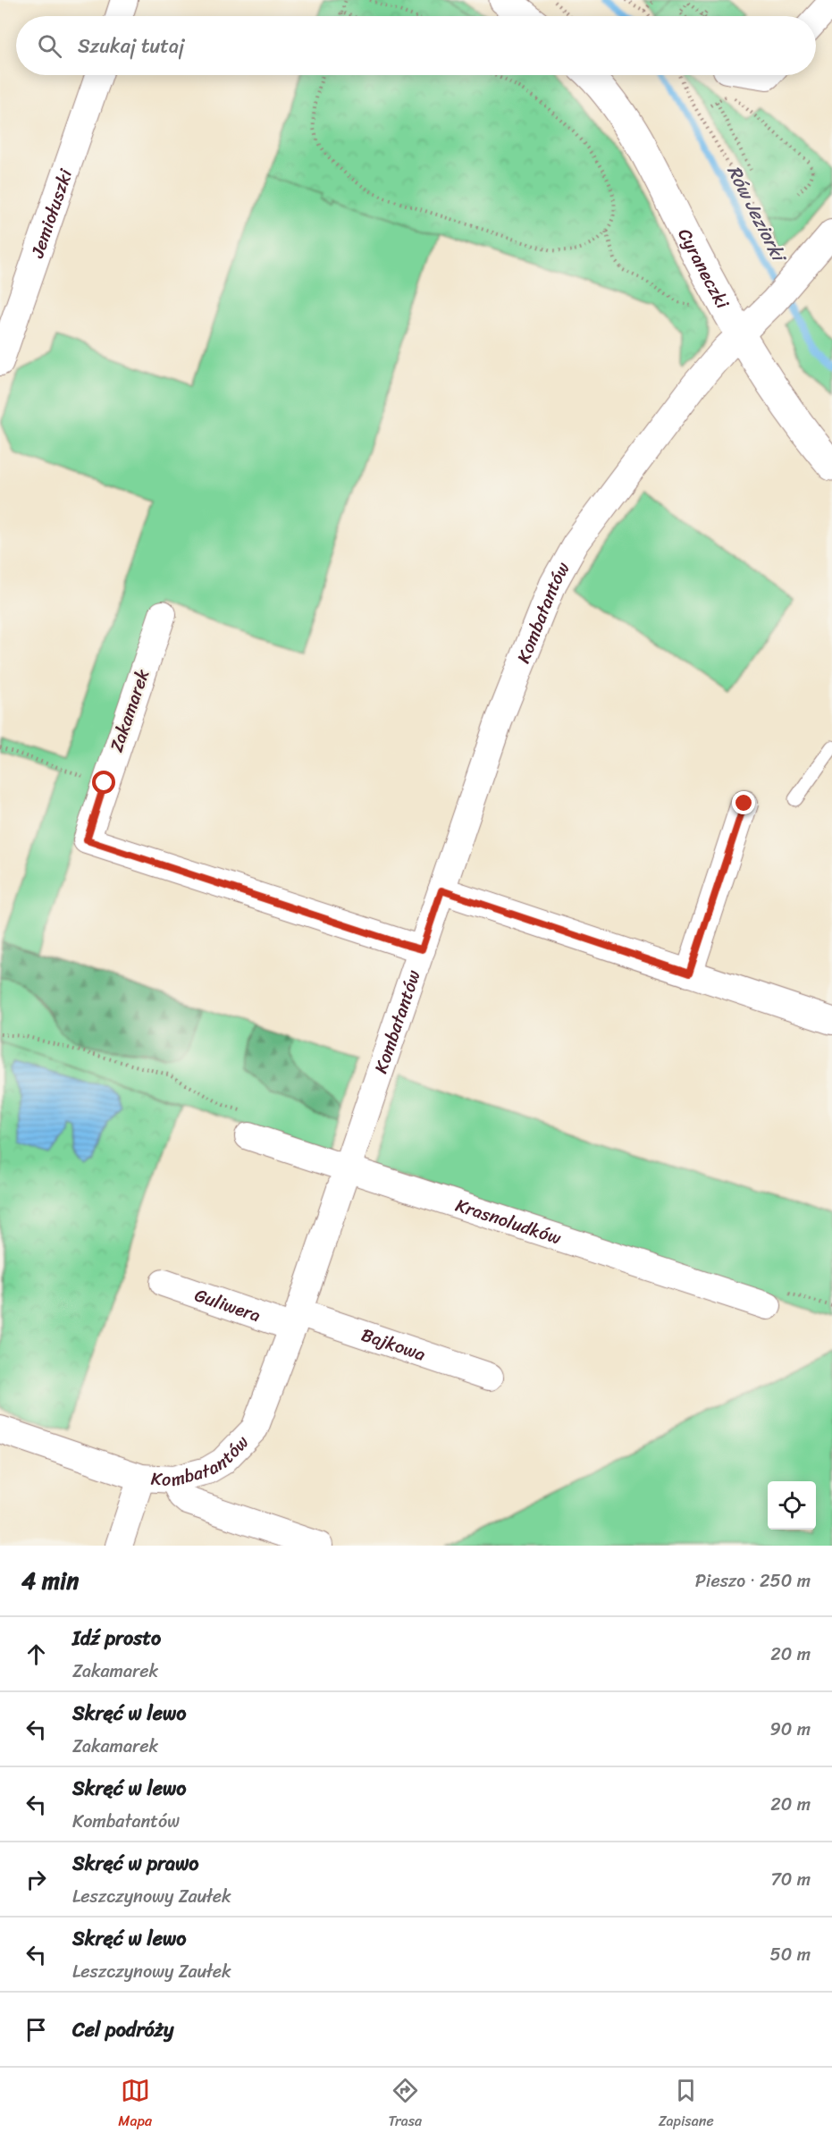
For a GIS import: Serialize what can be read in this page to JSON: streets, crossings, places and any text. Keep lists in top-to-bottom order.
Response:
{
  "streets": {
    "street": [
      "Jemiołuszki",
      "Cyraneczki",
      "Kombatantów",
      "Zakamarek",
      "Krasnoludków",
      "Guliwera",
      "Bajkowa"
    ]
  },
  "crossings": [
    ["Cyraneczki", "Kombatantów"],
    ["Kombatantów", "Zakamarek"],
    ["Kombatantów", "Krasnoludków"],
    ["Kombatantów", "Guliwera"],
    ["Kombatantów", "Bajkowa"],
    ["Guliwera", "Bajkowa"]
  ],
  "water": ["Rów Jeziorki"],
  "page": {
    "search": "Szukaj tutaj",
    "heading": ["4 min", "Pieszo · 250 m"],
    "list": [
      ["Idź prosto", "Zakamarek", "20 m"],
      ["Skręć w lewo", "Zakamarek", "90 m"],
      ["Skręć w lewo", "Kombatantów", "20 m"],
      ["Skręć w prawo", "Leszczynowy Zaułek", "70 m"],
      ["Skręć w lewo", "Leszczynowy Zaułek", "50 m"],
      "Cel podróży"
    ],
    "nav": ["Mapa", "Trasa", "Zapisane"]
  }
}
